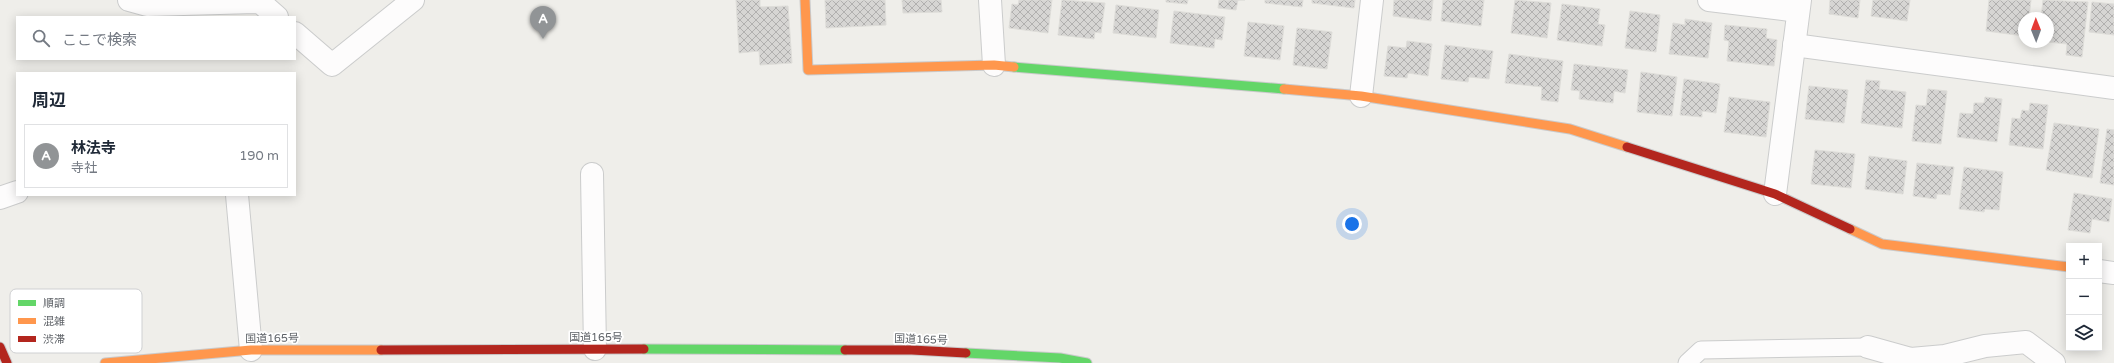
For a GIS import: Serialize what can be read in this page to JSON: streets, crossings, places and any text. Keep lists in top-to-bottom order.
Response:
{
  "streets": {
    "main road": ["国道165号"]
  },
  "legend": ["順調", "混雑", "渋滞"],
  "north": "top",
  "page": {
    "pins": "A",
    "search": "ここで検索",
    "heading": "周辺",
    "list": [
      {
        "mark": "A",
        "name": "林法寺",
        "note": "寺社",
        "value": "190 m"
      }
    ],
    "map_buttons": ["+", "−"]
  }
}
